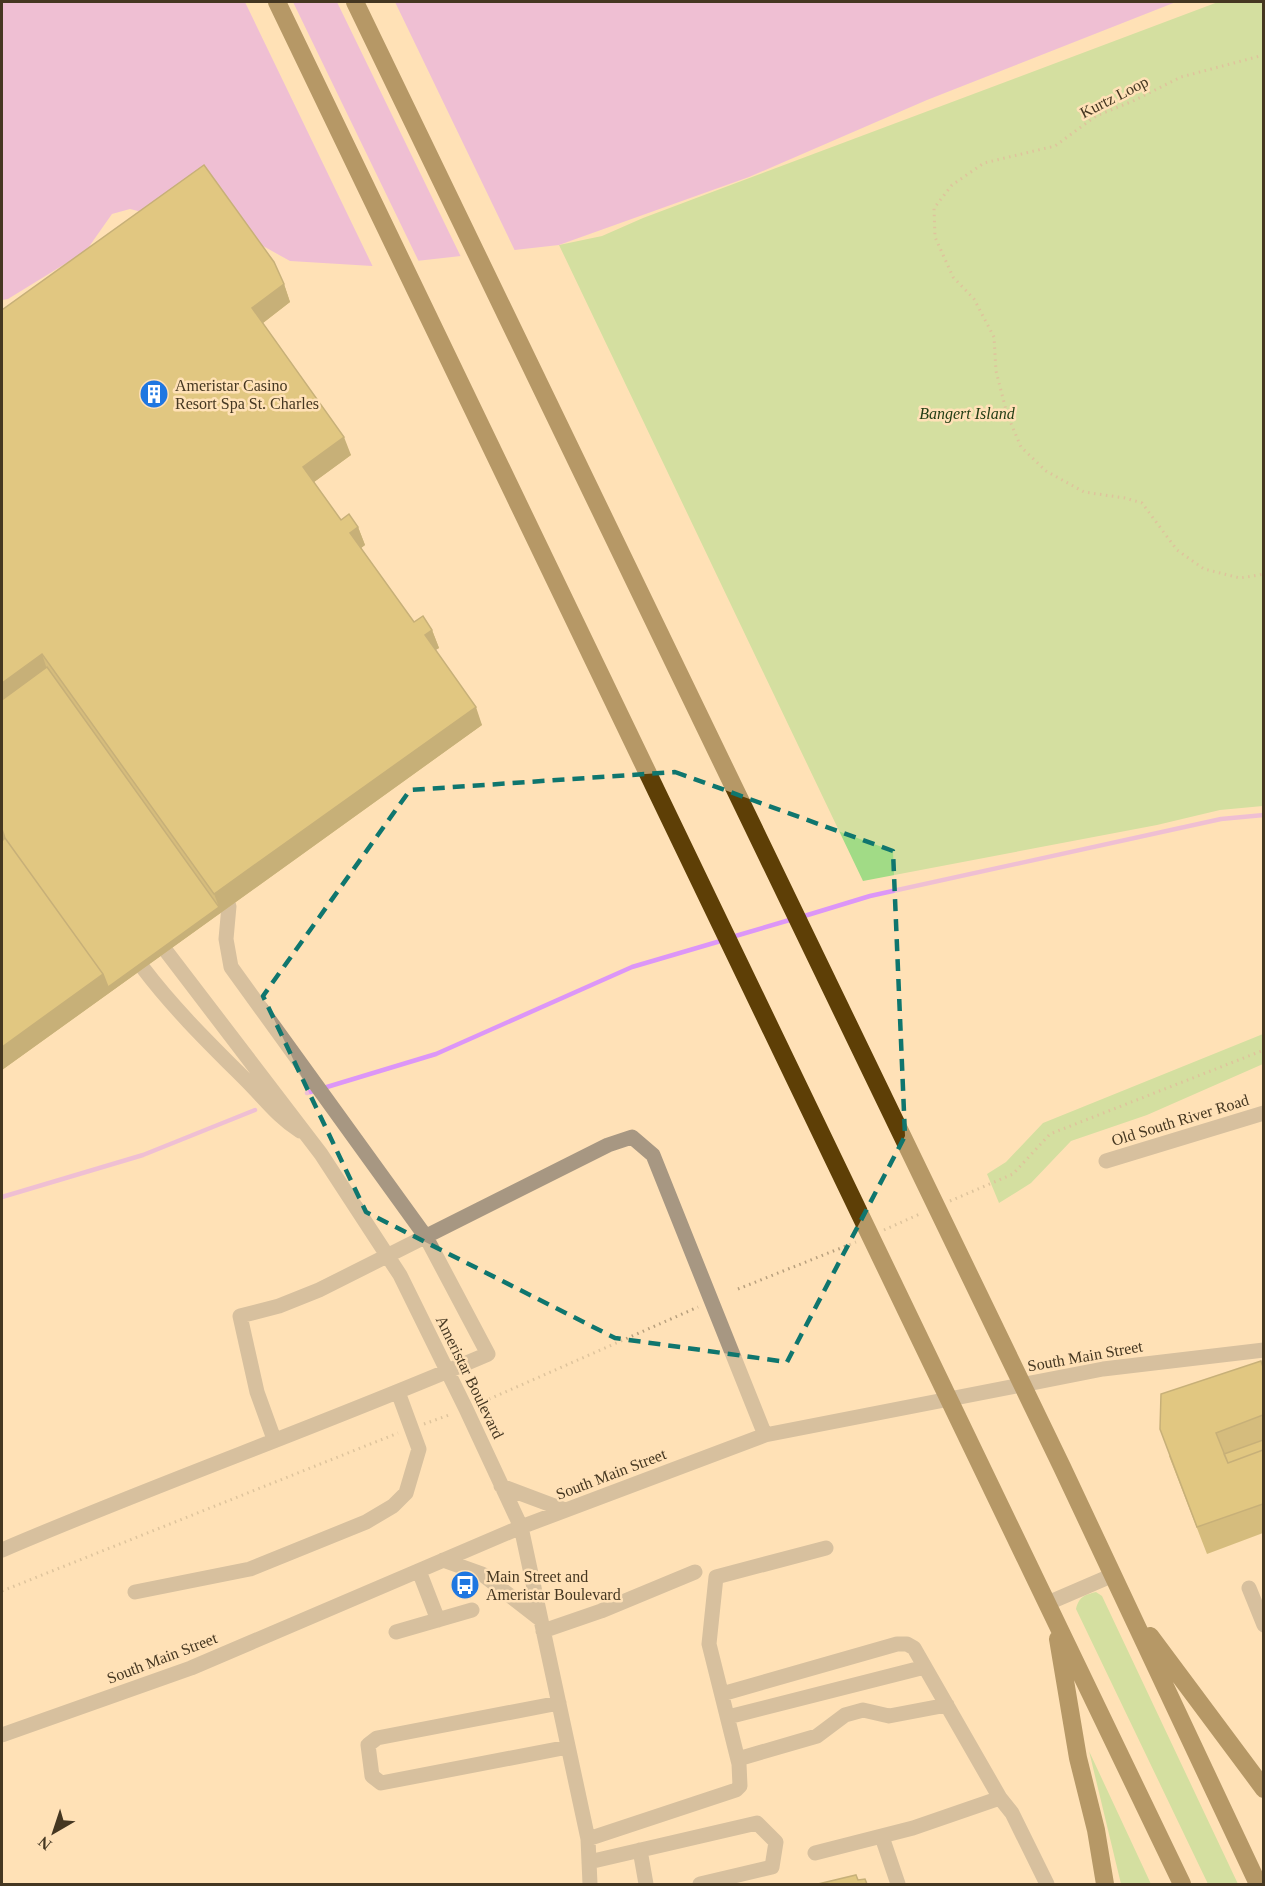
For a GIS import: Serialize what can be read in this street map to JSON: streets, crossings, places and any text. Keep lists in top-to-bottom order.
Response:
{
  "streets": {
    "street": ["Old South River Road", "South Main Street", "Ameristar Boulevard"],
    "path": ["Kurtz Loop"]
  },
  "crossings": [
    ["South Main Street", "Ameristar Boulevard"]
  ],
  "parks": ["Bangert Island"],
  "places": {
    "building": ["Ameristar Casino Resort Spa St. Charles"],
    "bus stop": ["Main Street and Ameristar Boulevard"]
  },
  "north": "bottom left"
}
